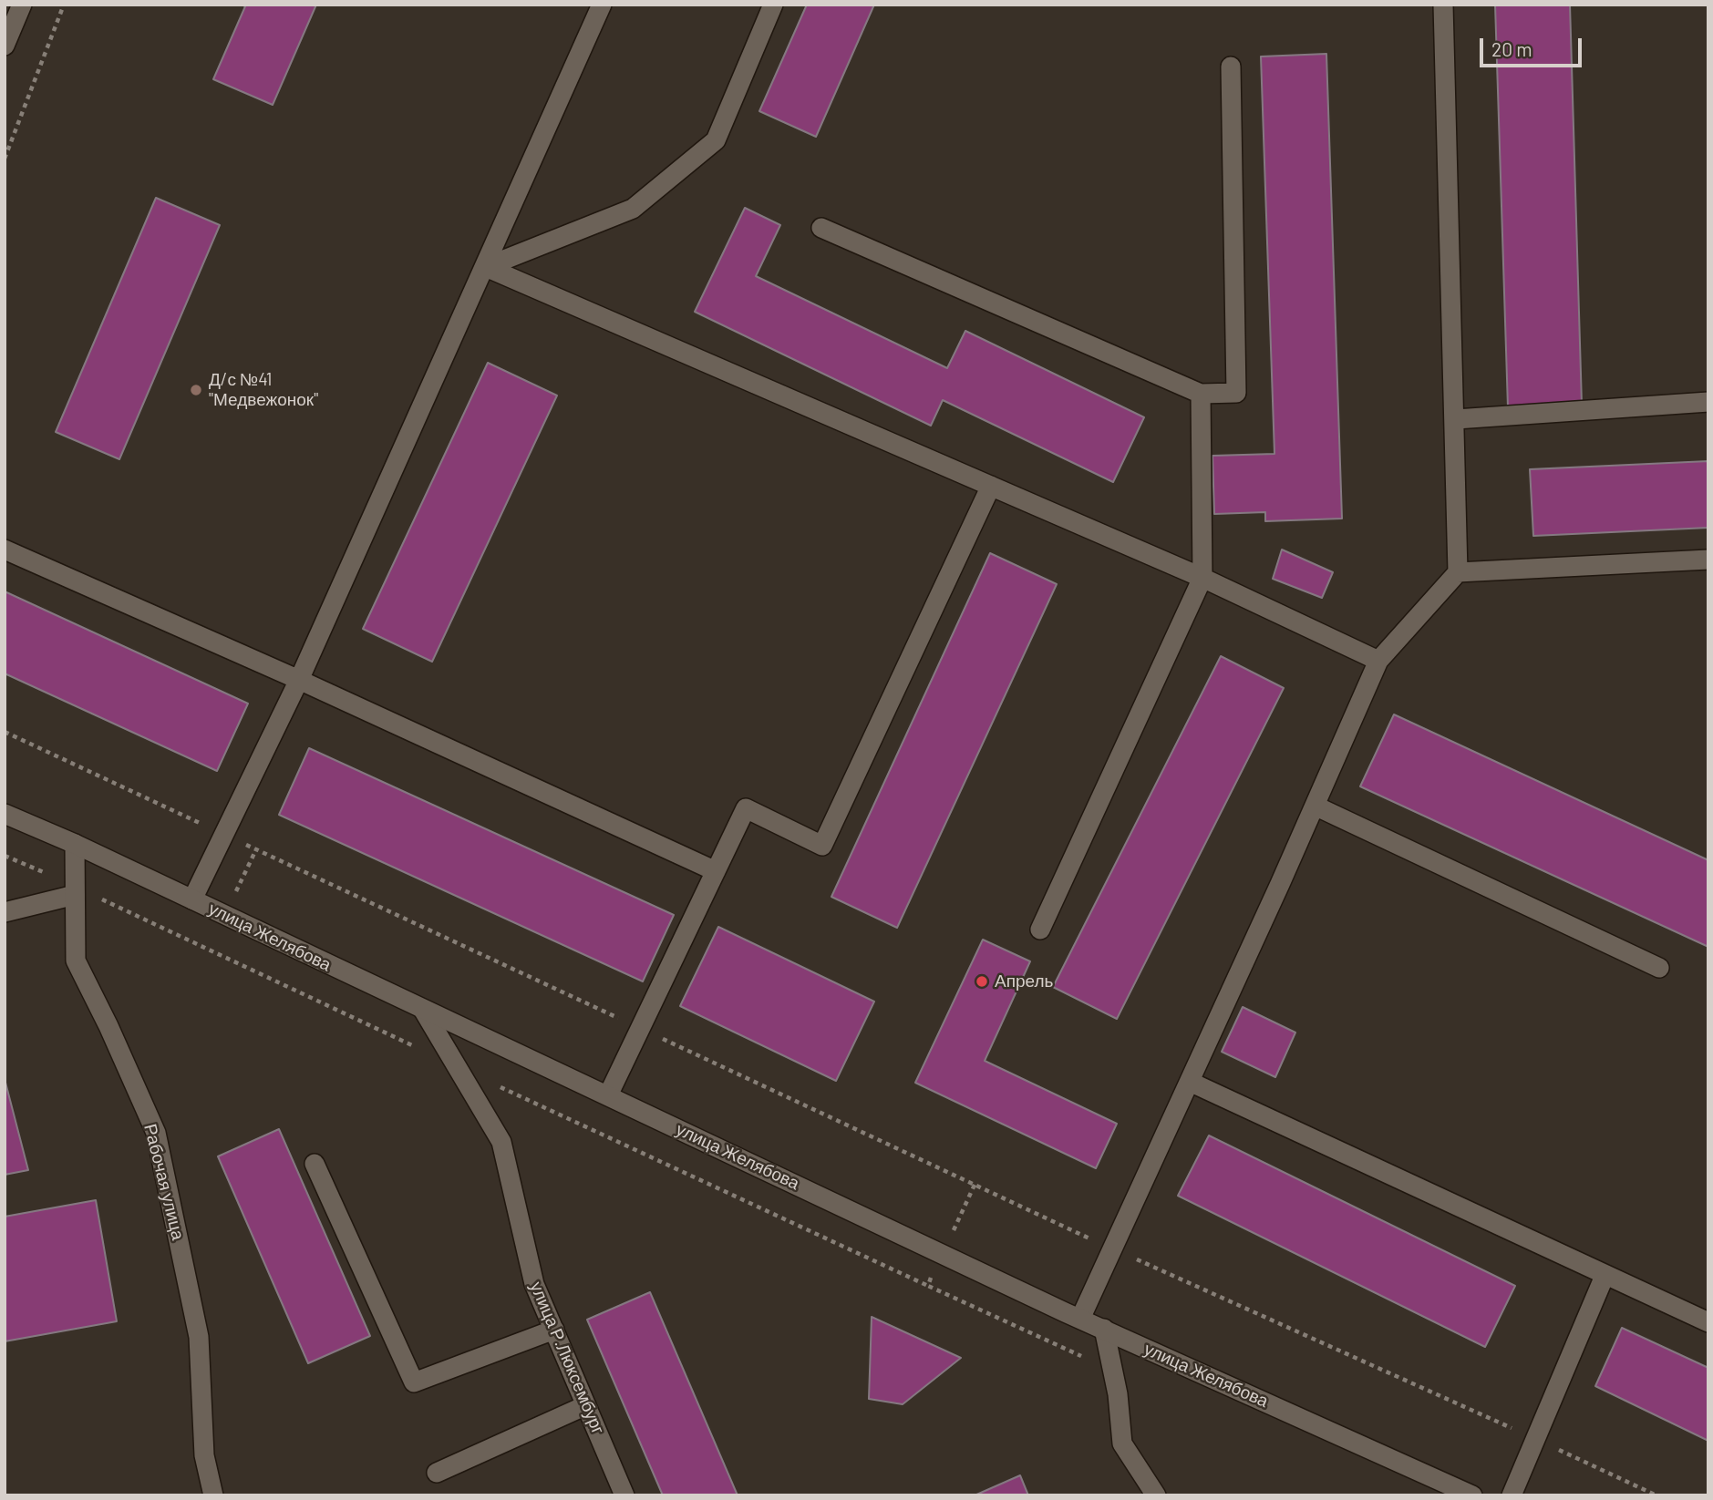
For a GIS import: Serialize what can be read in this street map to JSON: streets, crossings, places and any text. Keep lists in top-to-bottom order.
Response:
{
  "streets": {
    "street": ["улица Желябова", "Рабочая улица", "улица Р.Люксембург"]
  },
  "crossings": [
    ["улица Желябова", "Рабочая улица"],
    ["улица Желябова", "улица Р.Люксембург"]
  ],
  "places": ["Д/с №41 \"Медвежонок\"", "Апрель"],
  "scale_bar": "20 m"
}
